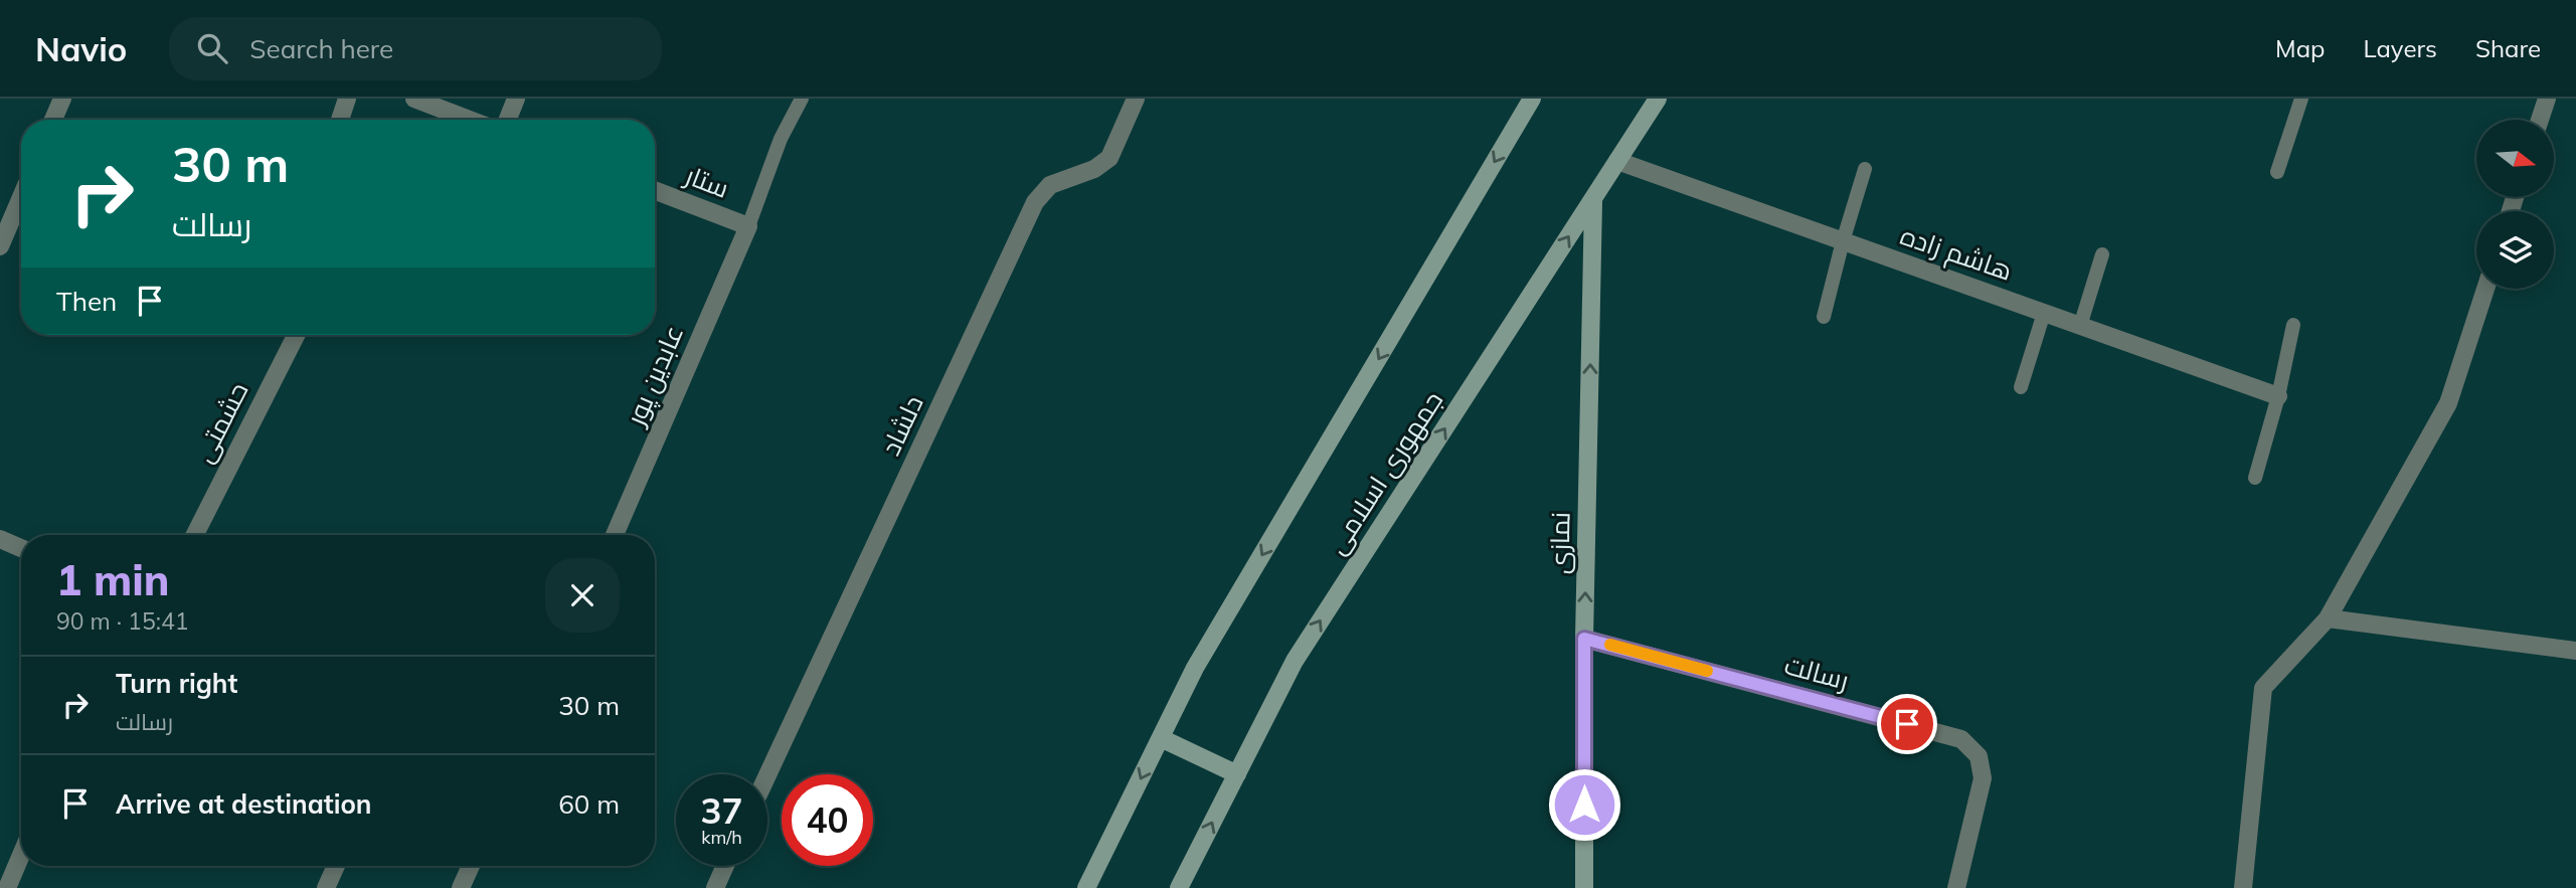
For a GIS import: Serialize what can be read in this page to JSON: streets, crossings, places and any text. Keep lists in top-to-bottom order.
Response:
{
  "streets": {
    "main road": ["جمهوری اسلامی", "نمازی"],
    "street": [
      "ستار",
      "هاشم زاده",
      "عابدین پور",
      "حشمتی",
      "دلشاد",
      "رسالت"
    ]
  },
  "crossings": [
    ["ستار", "عابدین پور"],
    ["هاشم زاده", "جمهوری اسلامی"],
    ["جمهوری اسلامی", "نمازی"],
    ["نمازی", "رسالت"]
  ],
  "one_way": ["نمازی"],
  "north": "right",
  "page": {
    "header": "Navio",
    "search": "Search here",
    "nav": ["Map", "Layers", "Share"],
    "turn": ["30 m", "رسالت"],
    "then": "Then",
    "heading": ["1 min", "90 m · 15:41"],
    "list": [
      {
        "name": "Turn right",
        "note": "رسالت",
        "value": "30 m"
      },
      {
        "name": "Arrive at destination",
        "value": "60 m"
      }
    ],
    "speed": "37 km/h",
    "limit": "40"
  }
}
